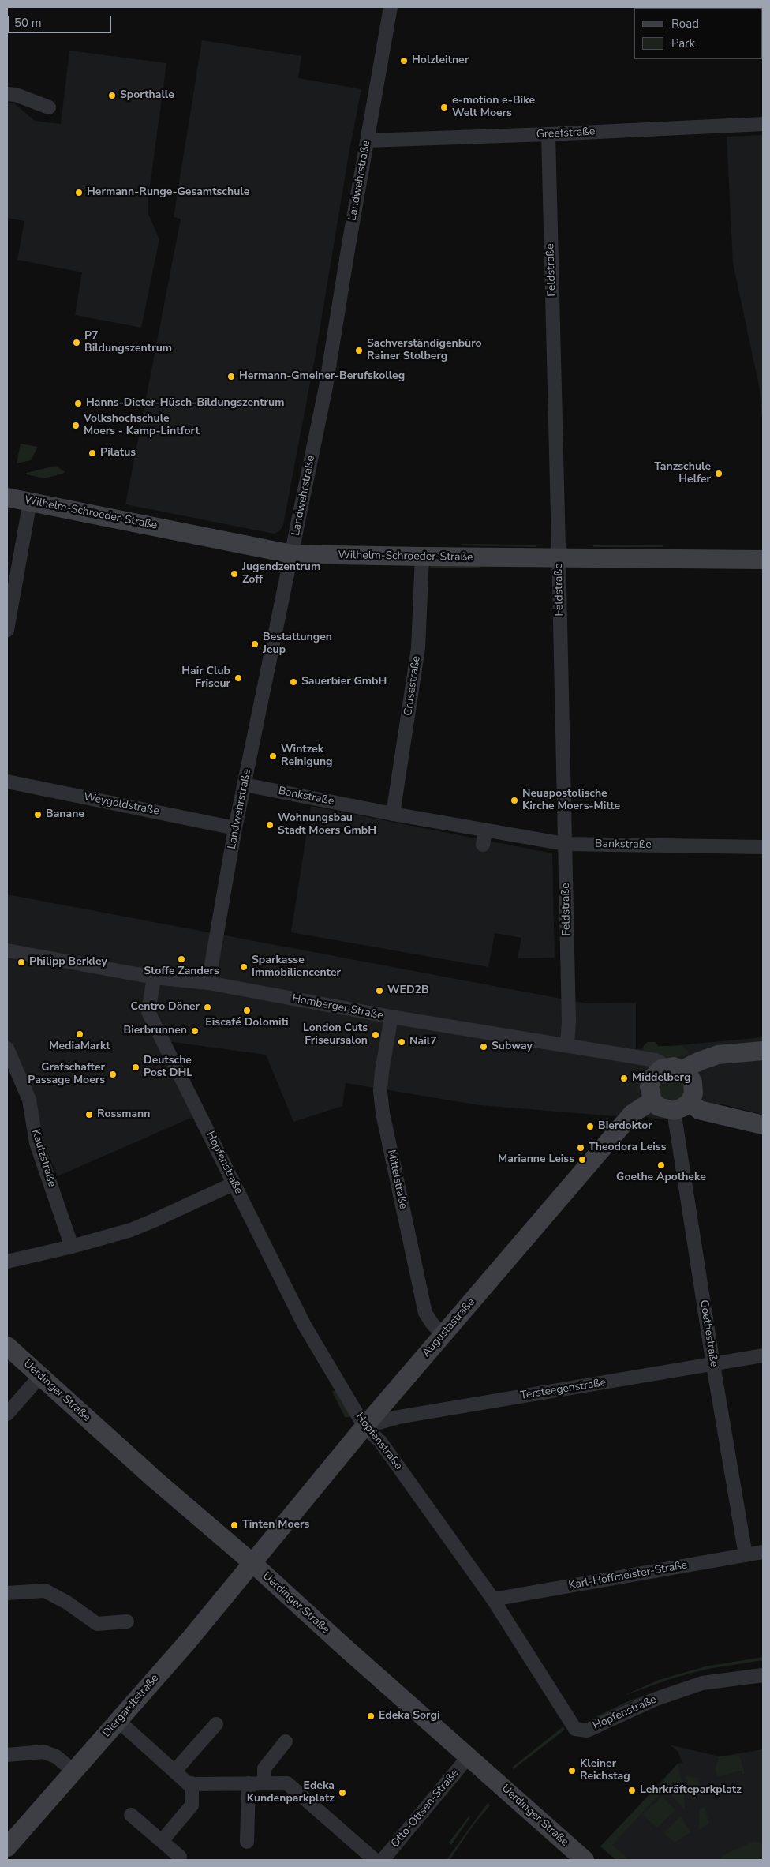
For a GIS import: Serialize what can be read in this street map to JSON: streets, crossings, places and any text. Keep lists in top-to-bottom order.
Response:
{
  "streets": {
    "main road": [
      "Wilhelm-Schroeder-Straße",
      "Augustastraße",
      "Uerdinger Straße",
      "Diergardtstraße"
    ],
    "street": [
      "Greefstraße",
      "Landwehrstraße",
      "Feldstraße",
      "Crusestraße",
      "Bankstraße",
      "Weygoldstraße",
      "Homberger Straße",
      "Kautzstraße",
      "Hopfenstraße",
      "Mittelstraße",
      "Goethestraße",
      "Tersteegenstraße",
      "Karl-Hoffmeister-Straße",
      "Otto-Ottsen-Straße"
    ]
  },
  "crossings": [
    ["Greefstraße", "Landwehrstraße"],
    ["Greefstraße", "Feldstraße"],
    ["Landwehrstraße", "Wilhelm-Schroeder-Straße"],
    ["Landwehrstraße", "Bankstraße"],
    ["Landwehrstraße", "Weygoldstraße"],
    ["Landwehrstraße", "Homberger Straße"],
    ["Feldstraße", "Wilhelm-Schroeder-Straße"],
    ["Feldstraße", "Bankstraße"],
    ["Feldstraße", "Homberger Straße"],
    ["Wilhelm-Schroeder-Straße", "Crusestraße"],
    ["Crusestraße", "Bankstraße"],
    ["Homberger Straße", "Hopfenstraße"],
    ["Homberger Straße", "Mittelstraße"],
    ["Homberger Straße", "Augustastraße"],
    ["Homberger Straße", "Goethestraße"],
    ["Hopfenstraße", "Augustastraße"],
    ["Hopfenstraße", "Tersteegenstraße"],
    ["Hopfenstraße", "Karl-Hoffmeister-Straße"],
    ["Mittelstraße", "Augustastraße"],
    ["Augustastraße", "Goethestraße"],
    ["Augustastraße", "Tersteegenstraße"],
    ["Augustastraße", "Uerdinger Straße"],
    ["Augustastraße", "Diergardtstraße"],
    ["Goethestraße", "Tersteegenstraße"],
    ["Goethestraße", "Karl-Hoffmeister-Straße"],
    ["Uerdinger Straße", "Diergardtstraße"],
    ["Uerdinger Straße", "Otto-Ottsen-Straße"]
  ],
  "places": [
    "Holzleitner",
    "Sporthalle",
    "e-motion e-Bike Welt Moers",
    "Hermann-Runge-Gesamtschule",
    "P7 Bildungszentrum",
    "Sachverständigenbüro Rainer Stolberg",
    "Hermann-Gmeiner-Berufskolleg",
    "Hanns-Dieter-Hüsch-Bildungszentrum",
    "Volkshochschule Moers - Kamp-Lintfort",
    "Pilatus",
    "Tanzschule Helfer",
    "Jugendzentrum Zoff",
    "Bestattungen Jeup",
    "Hair Club Friseur",
    "Sauerbier GmbH",
    "Wintzek Reinigung",
    "Neuapostolische Kirche Moers-Mitte",
    "Banane",
    "Wohnungsbau Stadt Moers GmbH",
    "Stoffe Zanders",
    "Philipp Berkley",
    "Sparkasse Immobiliencenter",
    "WED2B",
    "Centro Döner",
    "Eiscafé Dolomiti",
    "Bierbrunnen",
    "MediaMarkt",
    "London Cuts Friseursalon",
    "Nail7",
    "Subway",
    "Deutsche Post DHL",
    "Grafschafter Passage Moers",
    "Middelberg",
    "Rossmann",
    "Bierdoktor",
    "Theodora Leiss",
    "Marianne Leiss",
    "Goethe Apotheke",
    "Tinten Moers",
    "Edeka Sorgi",
    "Kleiner Reichstag",
    "Lehrkräfteparkplatz",
    "Edeka Kundenparkplatz"
  ],
  "legend": ["Road", "Park"],
  "scale_bar": "50 m"
}
